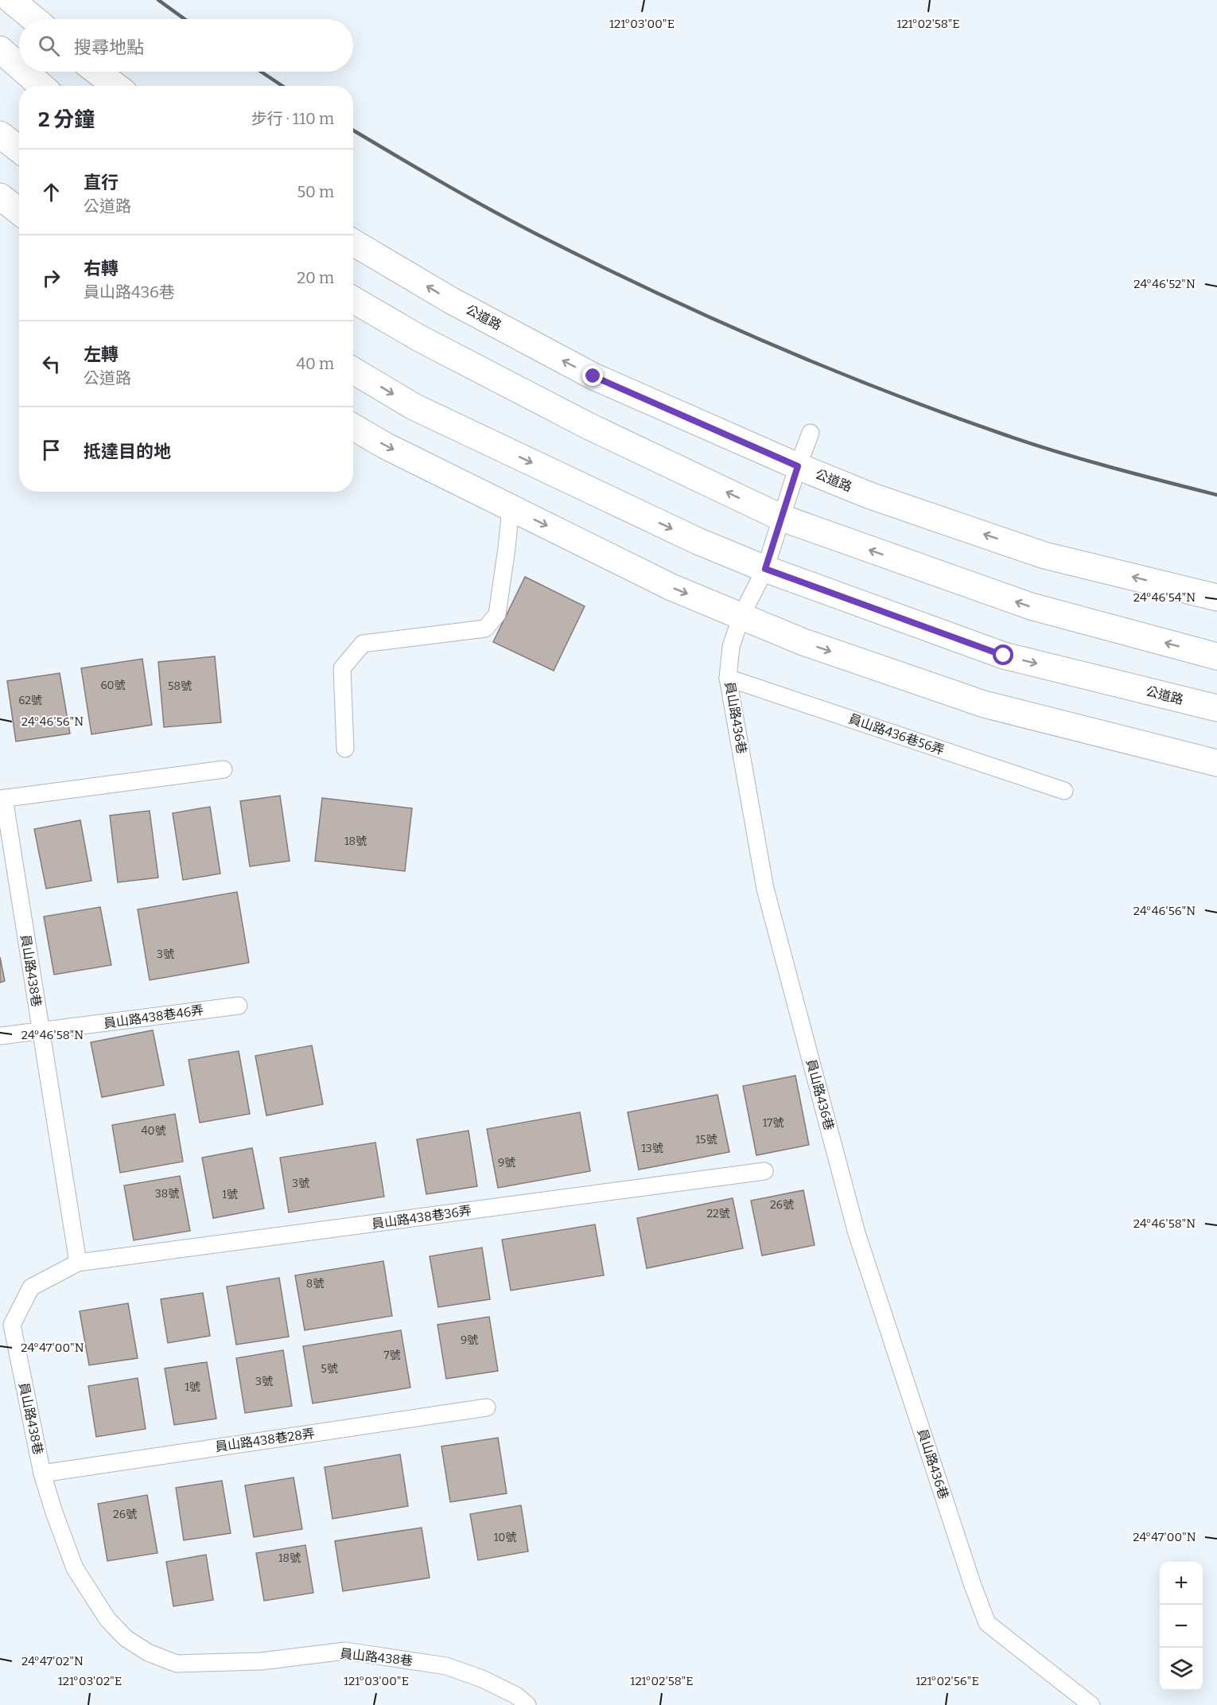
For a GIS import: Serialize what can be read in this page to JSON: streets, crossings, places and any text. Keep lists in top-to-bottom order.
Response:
{
  "streets": {
    "street": ["公道路"],
    "lane": [
      "員山路436巷",
      "員山路436巷56弄",
      "員山路438巷",
      "員山路438巷46弄",
      "員山路438巷36弄",
      "員山路438巷28弄"
    ]
  },
  "crossings": [
    ["公道路", "員山路436巷"],
    ["員山路436巷", "員山路436巷56弄"],
    ["員山路438巷", "員山路438巷46弄"],
    ["員山路438巷", "員山路438巷36弄"],
    ["員山路438巷", "員山路438巷28弄"]
  ],
  "house_numbers": [
    "60號",
    "58號",
    "62號",
    "18號",
    "3號",
    "17號",
    "40號",
    "15號",
    "13號",
    "9號",
    "3號",
    "38號",
    "1號",
    "26號",
    "22號",
    "8號",
    "9號",
    "7號",
    "5號",
    "3號",
    "1號",
    "26號",
    "10號",
    "18號"
  ],
  "page": {
    "search": "搜尋地點",
    "heading": ["2 分鐘", "步行 · 110 m"],
    "list": [
      ["直行", "公道路", "50 m"],
      ["右轉", "員山路436巷", "20 m"],
      ["左轉", "公道路", "40 m"],
      "抵達目的地"
    ],
    "map_buttons": ["+", "−"]
  },
  "coordinates": [
    "121°03'00\"E",
    "121°02'58\"E",
    "24°46'52\"N",
    "24°46'54\"N",
    "24°46'56\"N",
    "24°46'58\"N",
    "24°47'00\"N",
    "24°47'02\"N",
    "121°03'02\"E",
    "121°02'56\"E"
  ]
}
